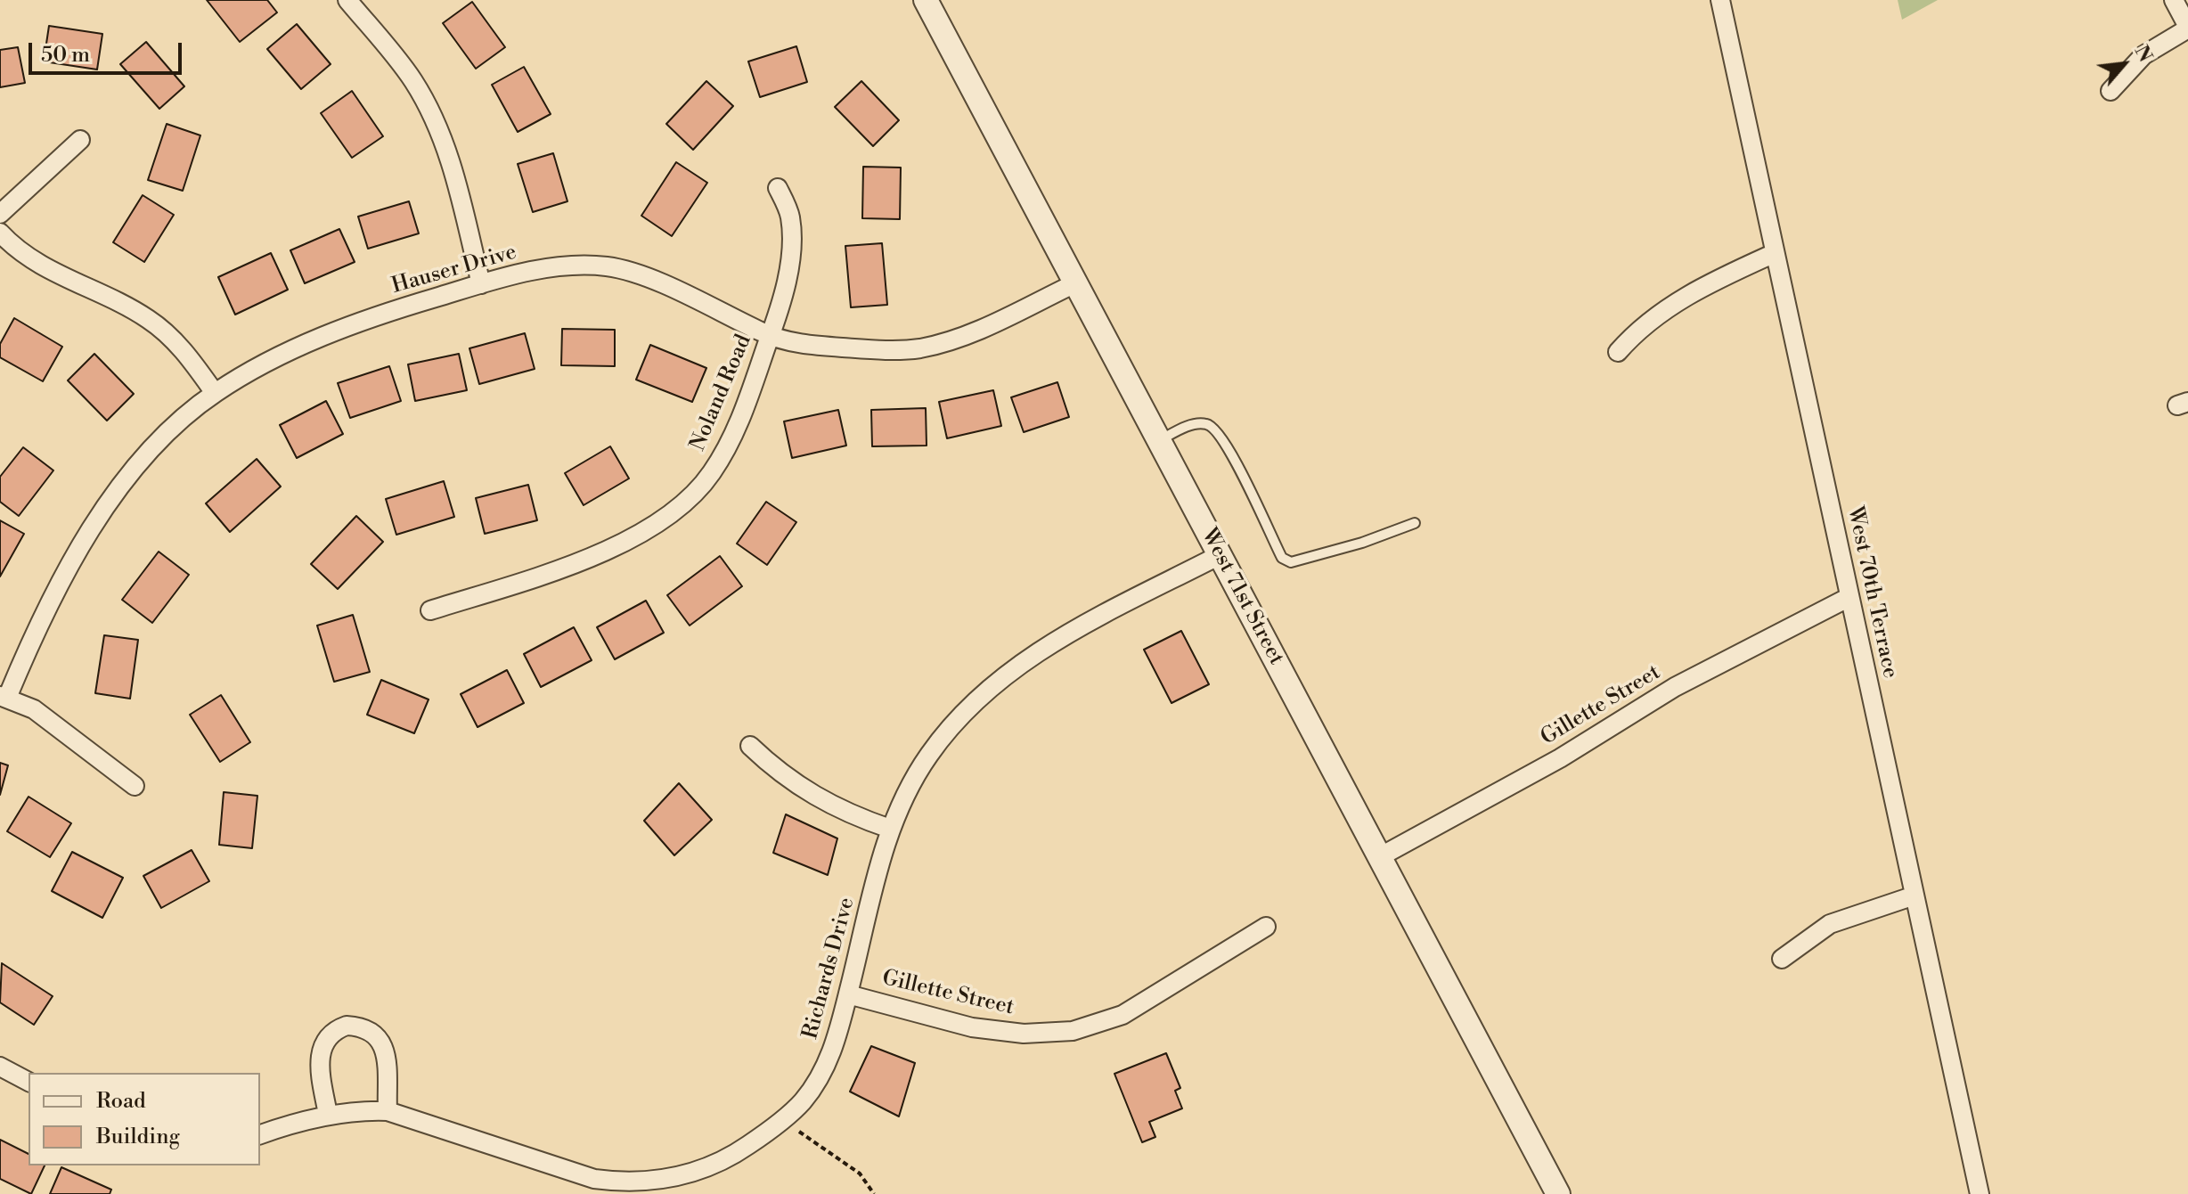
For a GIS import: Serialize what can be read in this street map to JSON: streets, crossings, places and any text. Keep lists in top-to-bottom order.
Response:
{
  "streets": {
    "street": [
      "Hauser Drive",
      "Noland Road",
      "West 70th Terrace",
      "West 71st Street",
      "Gillette Street",
      "Richards Drive"
    ]
  },
  "crossings": [
    ["Hauser Drive", "Noland Road"],
    ["Hauser Drive", "West 71st Street"],
    ["West 70th Terrace", "Gillette Street"],
    ["West 71st Street", "Gillette Street"],
    ["West 71st Street", "Richards Drive"],
    ["Gillette Street", "Richards Drive"]
  ],
  "legend": ["Road", "Building"],
  "scale_bar": "50 m",
  "north": "top right"
}
